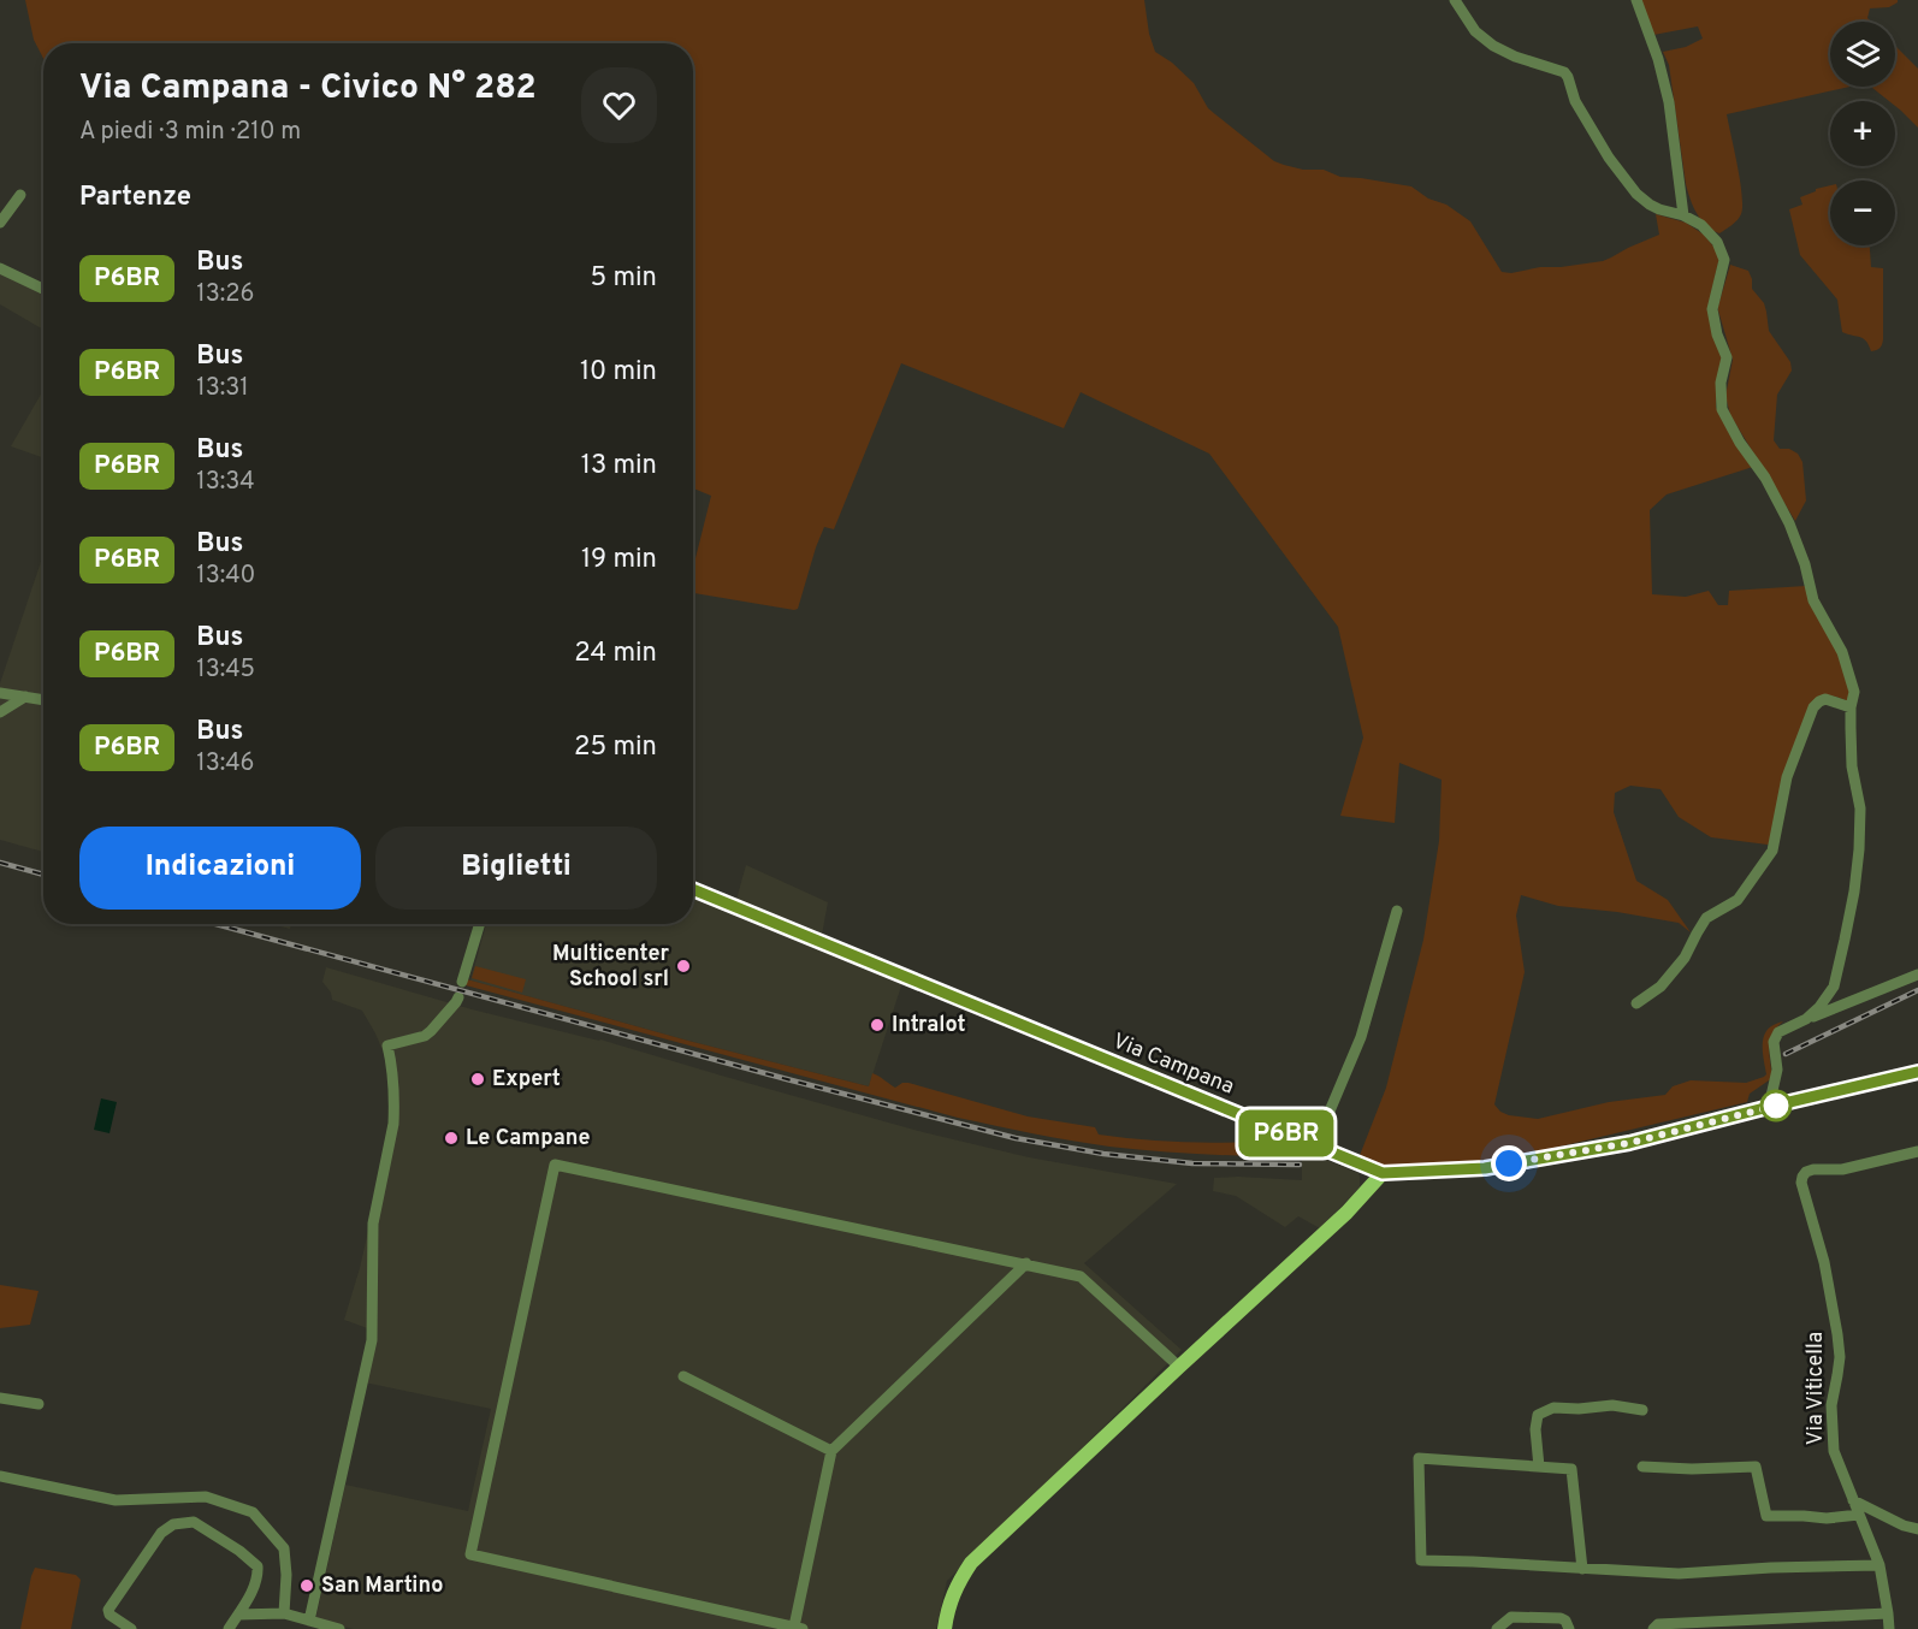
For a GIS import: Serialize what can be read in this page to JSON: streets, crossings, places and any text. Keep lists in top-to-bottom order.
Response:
{
  "streets": {
    "main road": ["Via Campana"],
    "street": ["Via Viticella"]
  },
  "places": [
    "Multicenter School srl",
    "Intralot",
    "Expert",
    "Le Campane",
    "San Martino"
  ],
  "lines": ["bus line P6BR"],
  "page": {
    "on_map": "P6BR",
    "map_buttons": ["+", "−"],
    "heading": [
      ["Via Campana - Civico N° 282", "A piedi · 3 min · 210 m"],
      "Partenze"
    ],
    "list": [
      {
        "mark": "P6BR",
        "name": "Bus",
        "note": "13:26",
        "value": "5 min"
      },
      {
        "mark": "P6BR",
        "name": "Bus",
        "note": "13:31",
        "value": "10 min"
      },
      {
        "mark": "P6BR",
        "name": "Bus",
        "note": "13:34",
        "value": "13 min"
      },
      {
        "mark": "P6BR",
        "name": "Bus",
        "note": "13:40",
        "value": "19 min"
      },
      {
        "mark": "P6BR",
        "name": "Bus",
        "note": "13:45",
        "value": "24 min"
      },
      {
        "mark": "P6BR",
        "name": "Bus",
        "note": "13:46",
        "value": "25 min"
      }
    ],
    "buttons": ["Indicazioni", "Biglietti"]
  }
}
